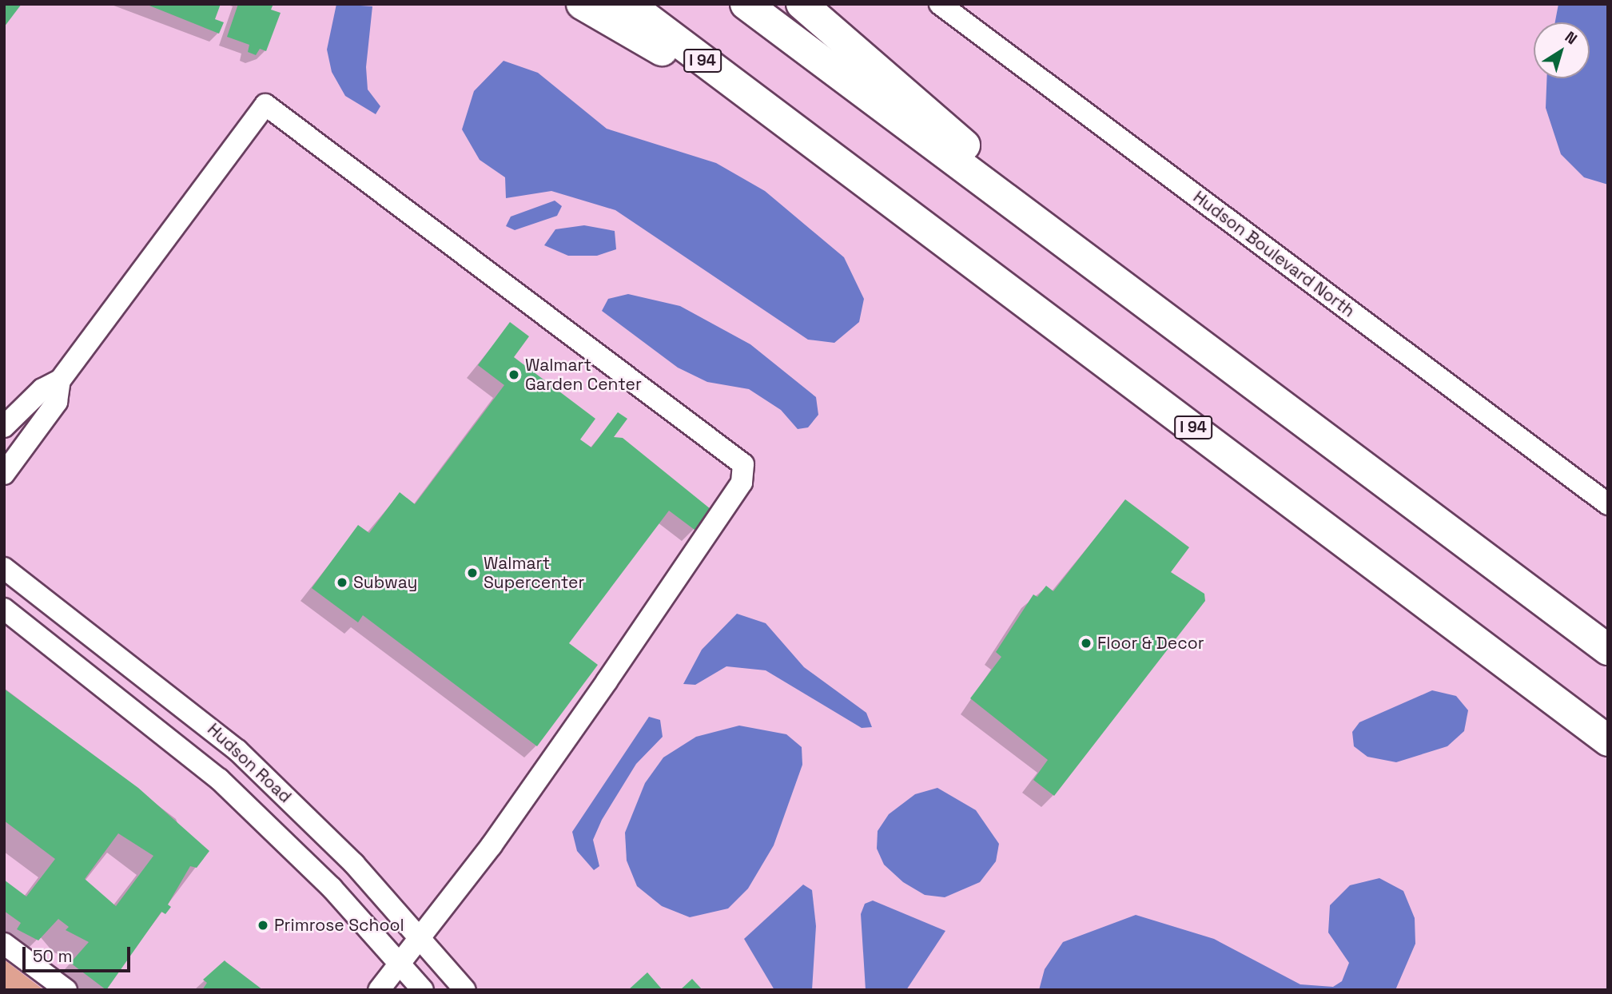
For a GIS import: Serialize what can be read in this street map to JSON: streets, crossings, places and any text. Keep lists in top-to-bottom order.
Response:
{
  "streets": {
    "highway": ["I 94"],
    "street": ["Hudson Boulevard North", "Hudson Road"]
  },
  "places": [
    "Walmart Garden Center",
    "Walmart Supercenter",
    "Subway",
    "Floor & Decor",
    "Primrose School"
  ],
  "scale_bar": "50 m",
  "north": "top right"
}
